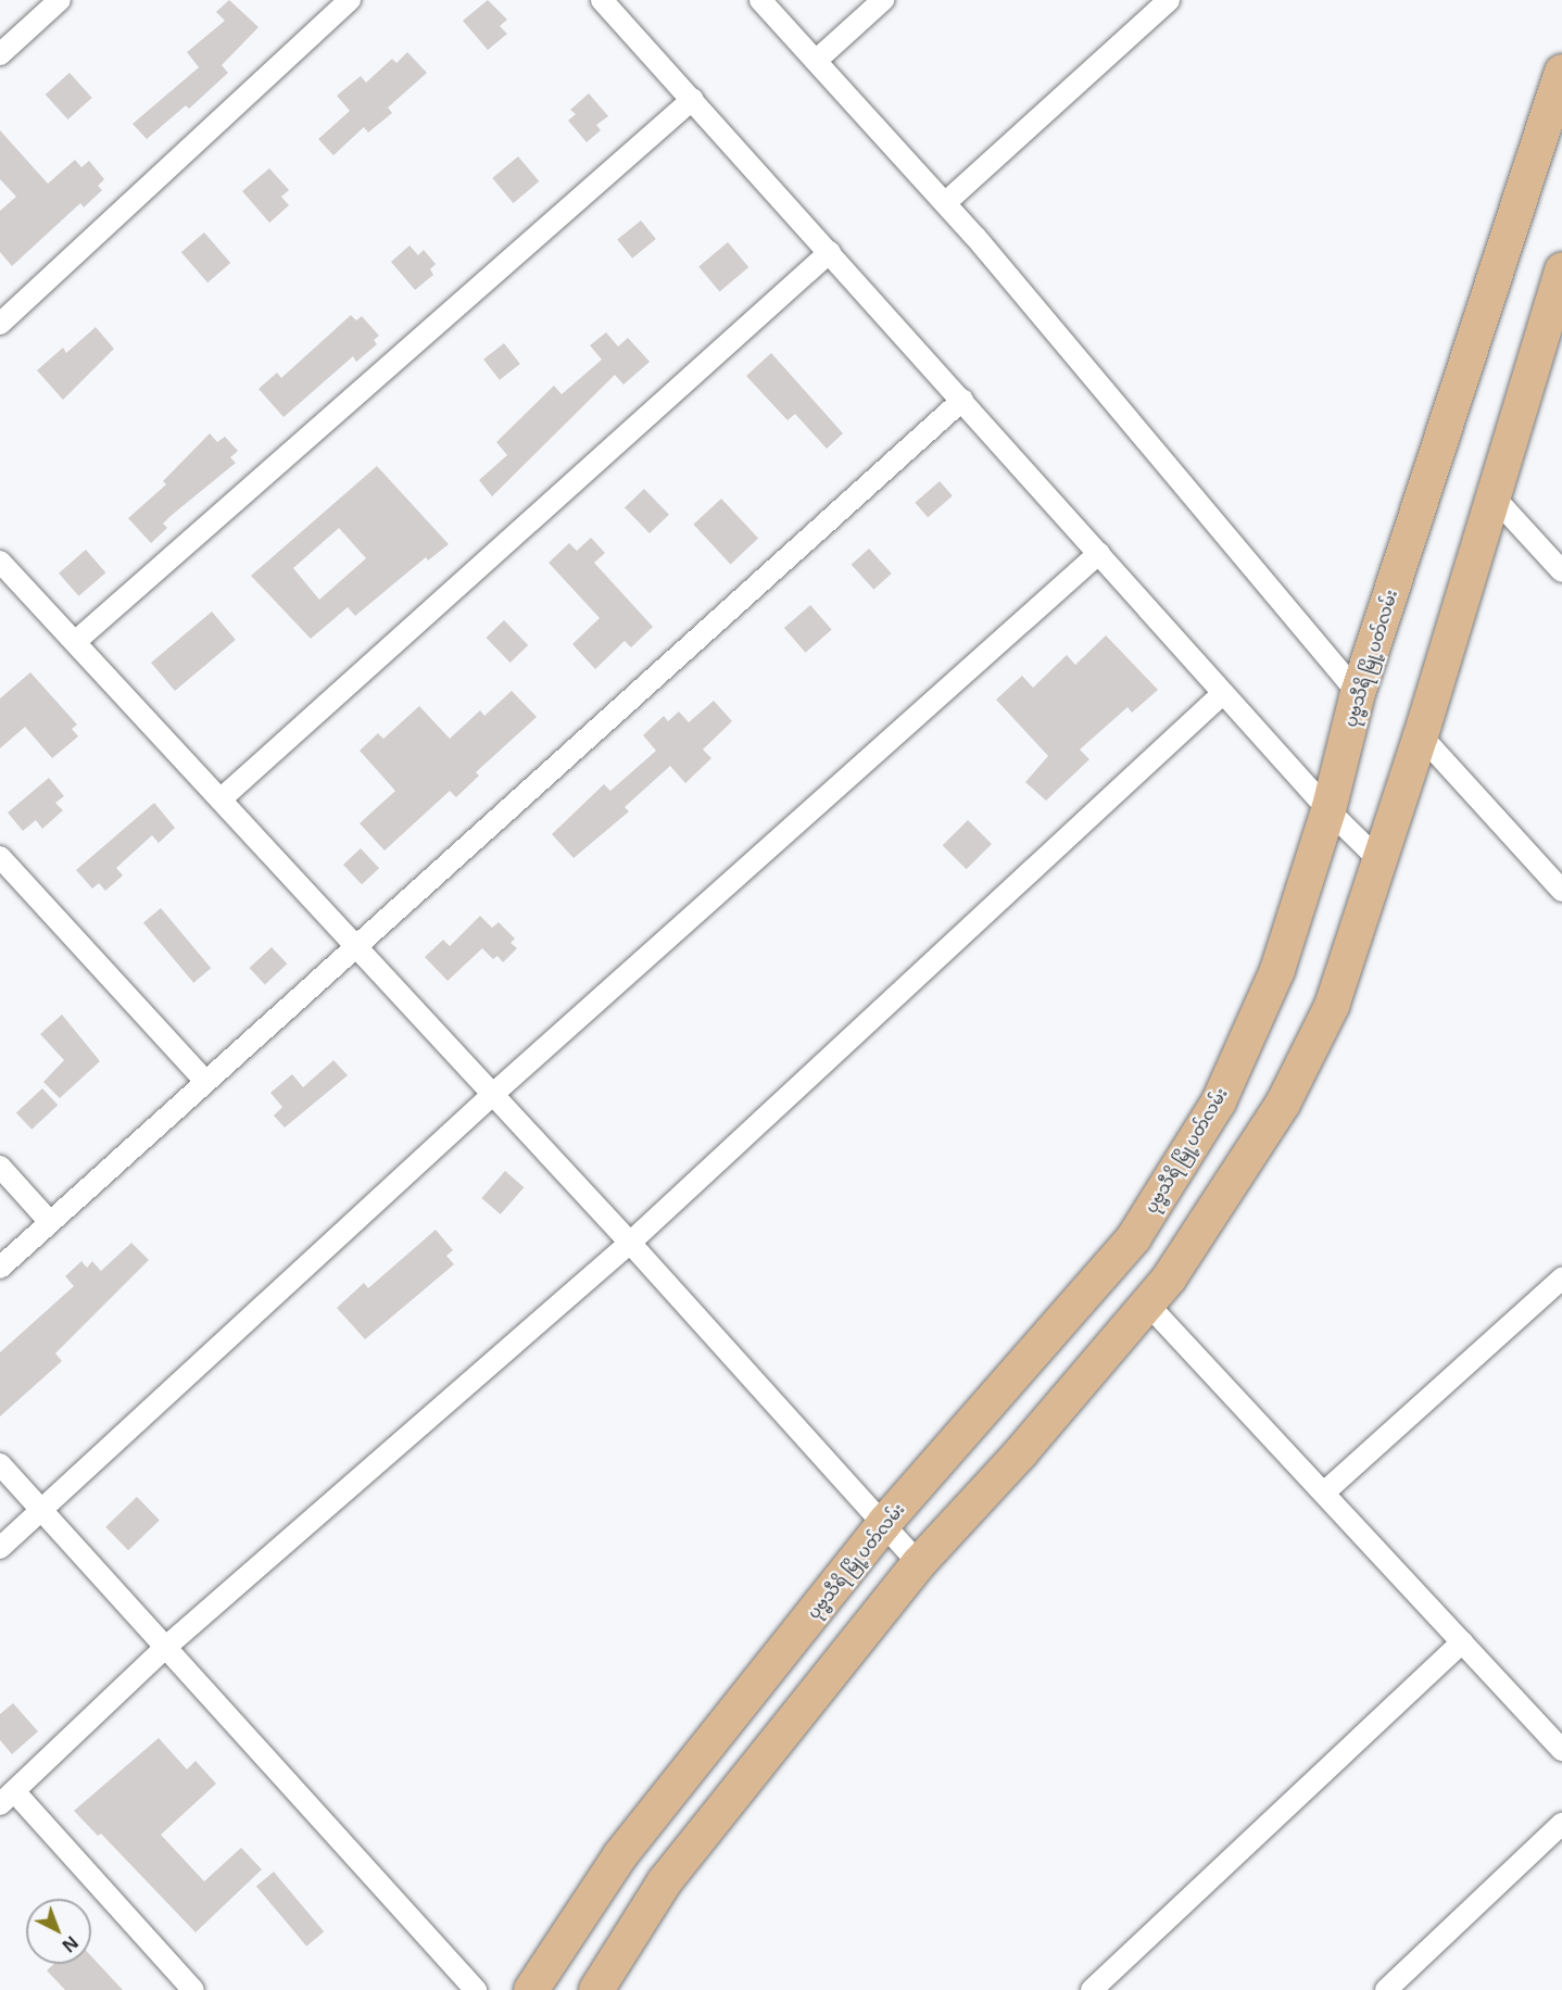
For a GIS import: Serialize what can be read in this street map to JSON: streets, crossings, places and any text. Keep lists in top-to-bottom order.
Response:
{
  "streets": {
    "main road": ["ပုဗ္ဗသီရိ မြို့ပတ်လမ်း"]
  },
  "north": "bottom right"
}
